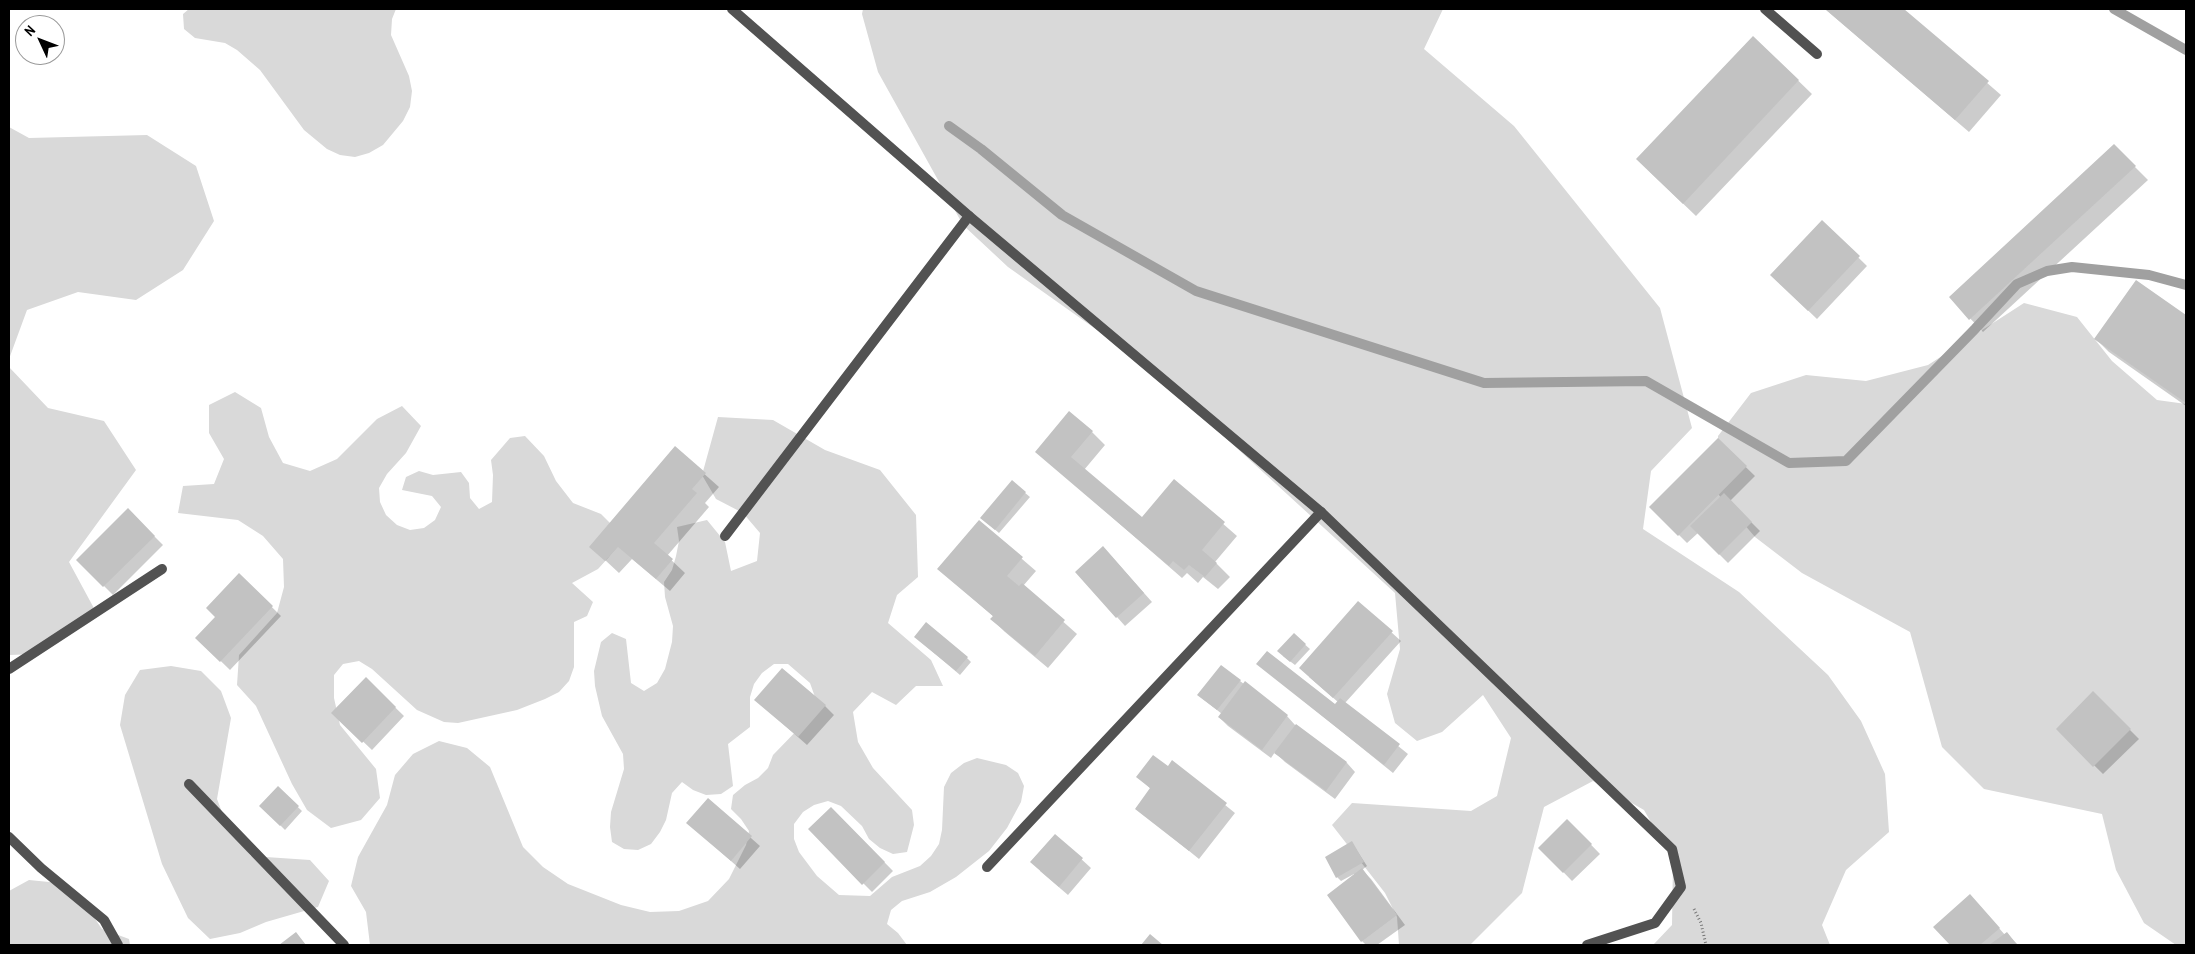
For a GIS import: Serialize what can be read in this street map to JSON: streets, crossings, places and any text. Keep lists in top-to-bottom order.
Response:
{
  "north": "top left"
}
